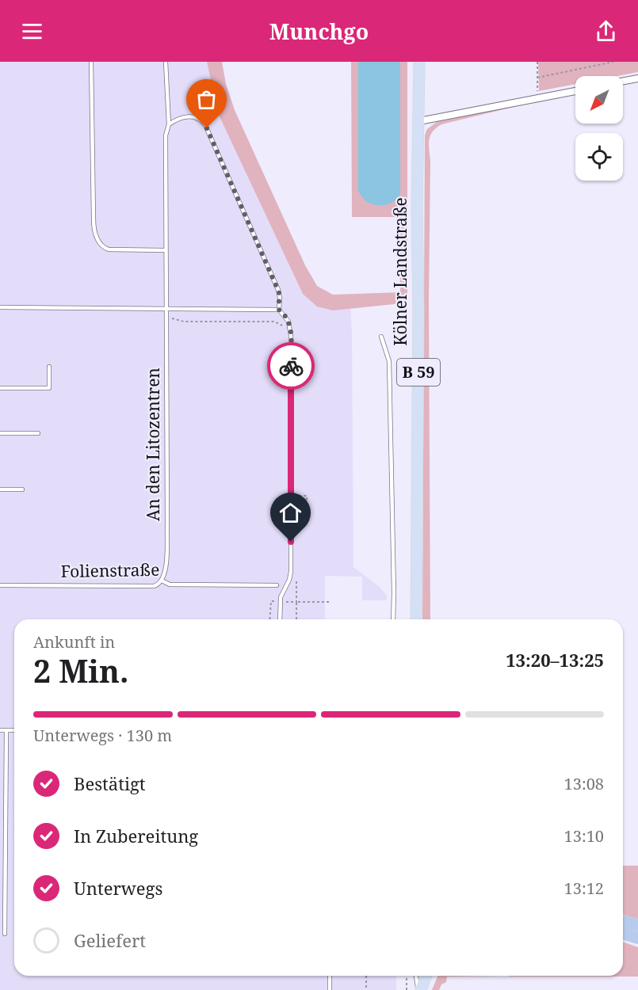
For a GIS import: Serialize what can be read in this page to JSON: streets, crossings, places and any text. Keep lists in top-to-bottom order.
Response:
{
  "streets": {
    "main road": ["Kölner Landstraße", "B 59"],
    "lane": ["An den Litozentren", "Folienstraße"]
  },
  "crossings": [
    ["An den Litozentren", "Folienstraße"]
  ],
  "north": "bottom left",
  "page": {
    "header": "Munchgo",
    "heading": ["2 Min.", "Ankunft in", "13:20–13:25"],
    "bar": "Unterwegs · 130 m",
    "list": [
      ["Bestätigt", "13:08"],
      ["In Zubereitung", "13:10"],
      ["Unterwegs", "13:12"],
      "Geliefert"
    ]
  }
}
